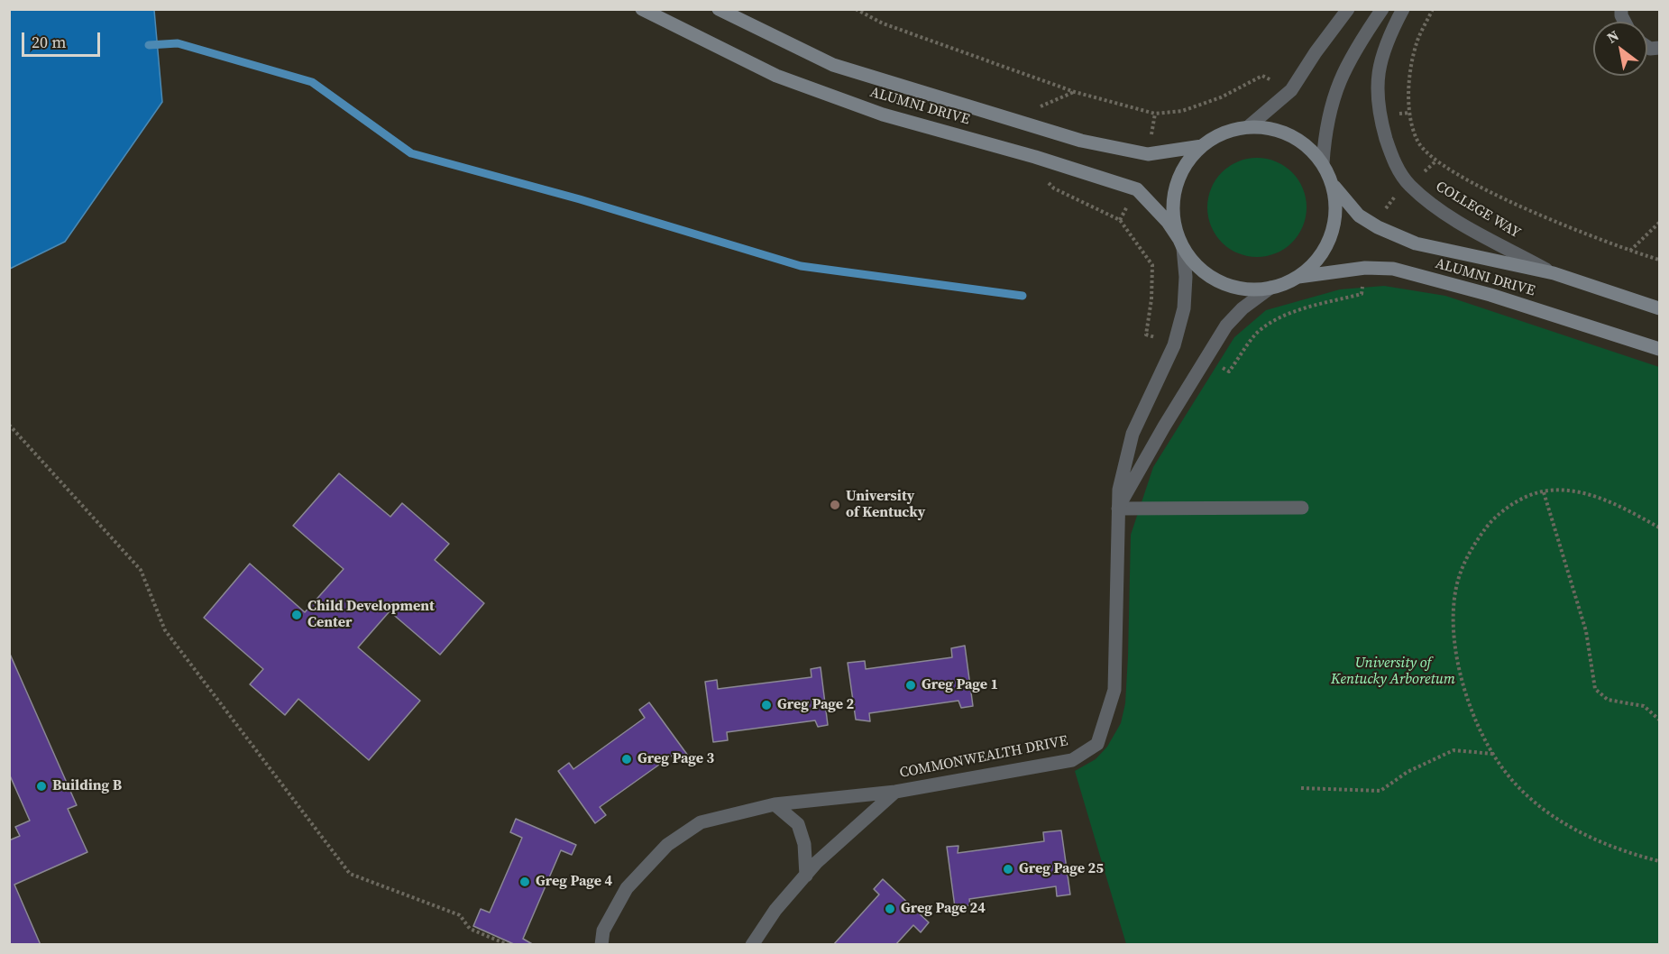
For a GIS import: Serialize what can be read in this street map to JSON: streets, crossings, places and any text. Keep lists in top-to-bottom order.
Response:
{
  "streets": {
    "main road": ["ALUMNI DRIVE"],
    "street": ["COLLEGE WAY", "COMMONWEALTH DRIVE"]
  },
  "crossings": [
    ["ALUMNI DRIVE", "COLLEGE WAY"],
    ["ALUMNI DRIVE", "COMMONWEALTH DRIVE"]
  ],
  "parks": ["University of Kentucky Arboretum"],
  "places": [
    "University of Kentucky",
    "Child Development Center",
    "Greg Page 1",
    "Greg Page 2",
    "Greg Page 3",
    "Building B",
    "Greg Page 25",
    "Greg Page 4",
    "Greg Page 24"
  ],
  "scale_bar": "20 m",
  "north": "top left"
}
